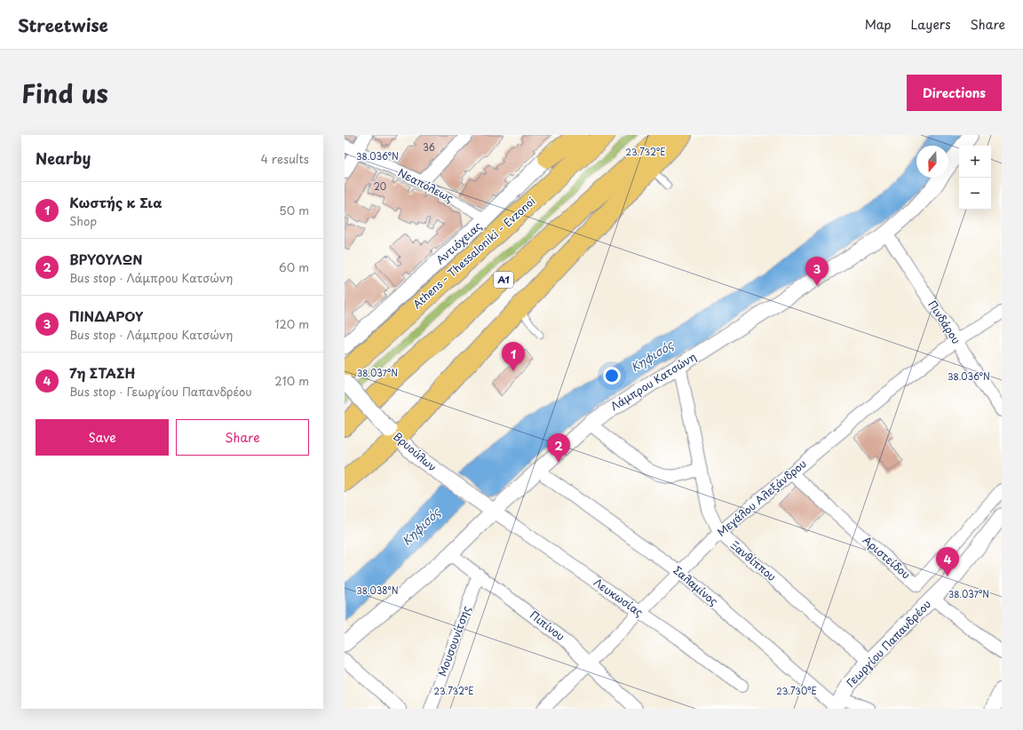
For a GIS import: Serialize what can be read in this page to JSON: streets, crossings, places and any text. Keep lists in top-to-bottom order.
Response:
{
  "streets": {
    "highway": ["Athens - Thessaloniki - Evzonoi", "Α1"],
    "street": [
      "Νεαπόλεως",
      "Αντιόχειας",
      "Πινδάρου",
      "Λάμπρου Κατσώνη",
      "Βρυούλων",
      "Μεγάλου Αλεξάνδρου",
      "Αριστείδου",
      "Ξανθίππου",
      "Σαλαμίνος",
      "Λευκωσίας",
      "Πιπίνου",
      "Μουσουνίτσης",
      "Γεωργίου Παπανδρέου"
    ]
  },
  "crossings": [
    ["Νεαπόλεως", "Αντιόχειας"],
    ["Πινδάρου", "Λάμπρου Κατσώνη"],
    ["Πινδάρου", "Μεγάλου Αλεξάνδρου"],
    ["Λάμπρου Κατσώνη", "Βρυούλων"],
    ["Λάμπρου Κατσώνη", "Ξανθίππου"],
    ["Λάμπρου Κατσώνη", "Λευκωσίας"],
    ["Λάμπρου Κατσώνη", "Πιπίνου"],
    ["Βρυούλων", "Λευκωσίας"],
    ["Μεγάλου Αλεξάνδρου", "Αριστείδου"],
    ["Μεγάλου Αλεξάνδρου", "Ξανθίππου"],
    ["Μεγάλου Αλεξάνδρου", "Σαλαμίνος"],
    ["Μεγάλου Αλεξάνδρου", "Λευκωσίας"],
    ["Μεγάλου Αλεξάνδρου", "Πιπίνου"],
    ["Ξανθίππου", "Γεωργίου Παπανδρέου"],
    ["Σαλαμίνος", "Γεωργίου Παπανδρέου"],
    ["Πιπίνου", "Μουσουνίτσης"]
  ],
  "water": ["Κηφισός"],
  "house_numbers": ["36", "20"],
  "north": "bottom",
  "page": {
    "header": "Streetwise",
    "nav": ["Map", "Layers", "Share"],
    "title": "Find us",
    "buttons": [
      "Directions",
      ["Save", "Share"]
    ],
    "heading": ["Nearby", "4 results"],
    "map_buttons": ["+", "−"],
    "list": [
      {
        "mark": "1",
        "name": "Κωστής κ Σια",
        "note": "Shop",
        "value": "50 m"
      },
      {
        "mark": "2",
        "name": "ΒΡΥΟΥΛΩΝ",
        "note": "Bus stop · Λάμπρου Κατσώνη",
        "value": "60 m"
      },
      {
        "mark": "3",
        "name": "ΠΙΝΔΑΡΟΥ",
        "note": "Bus stop · Λάμπρου Κατσώνη",
        "value": "120 m"
      },
      {
        "mark": "4",
        "name": "7η ΣΤΑΣΗ",
        "note": "Bus stop · Γεωργίου Παπανδρέου",
        "value": "210 m"
      }
    ],
    "pins": [
      "3",
      "1",
      "2",
      "4"
    ]
  },
  "coordinates": [
    "23.732°E",
    "38.036°N",
    "38.037°N",
    "38.038°N",
    "23.730°E"
  ]
}
